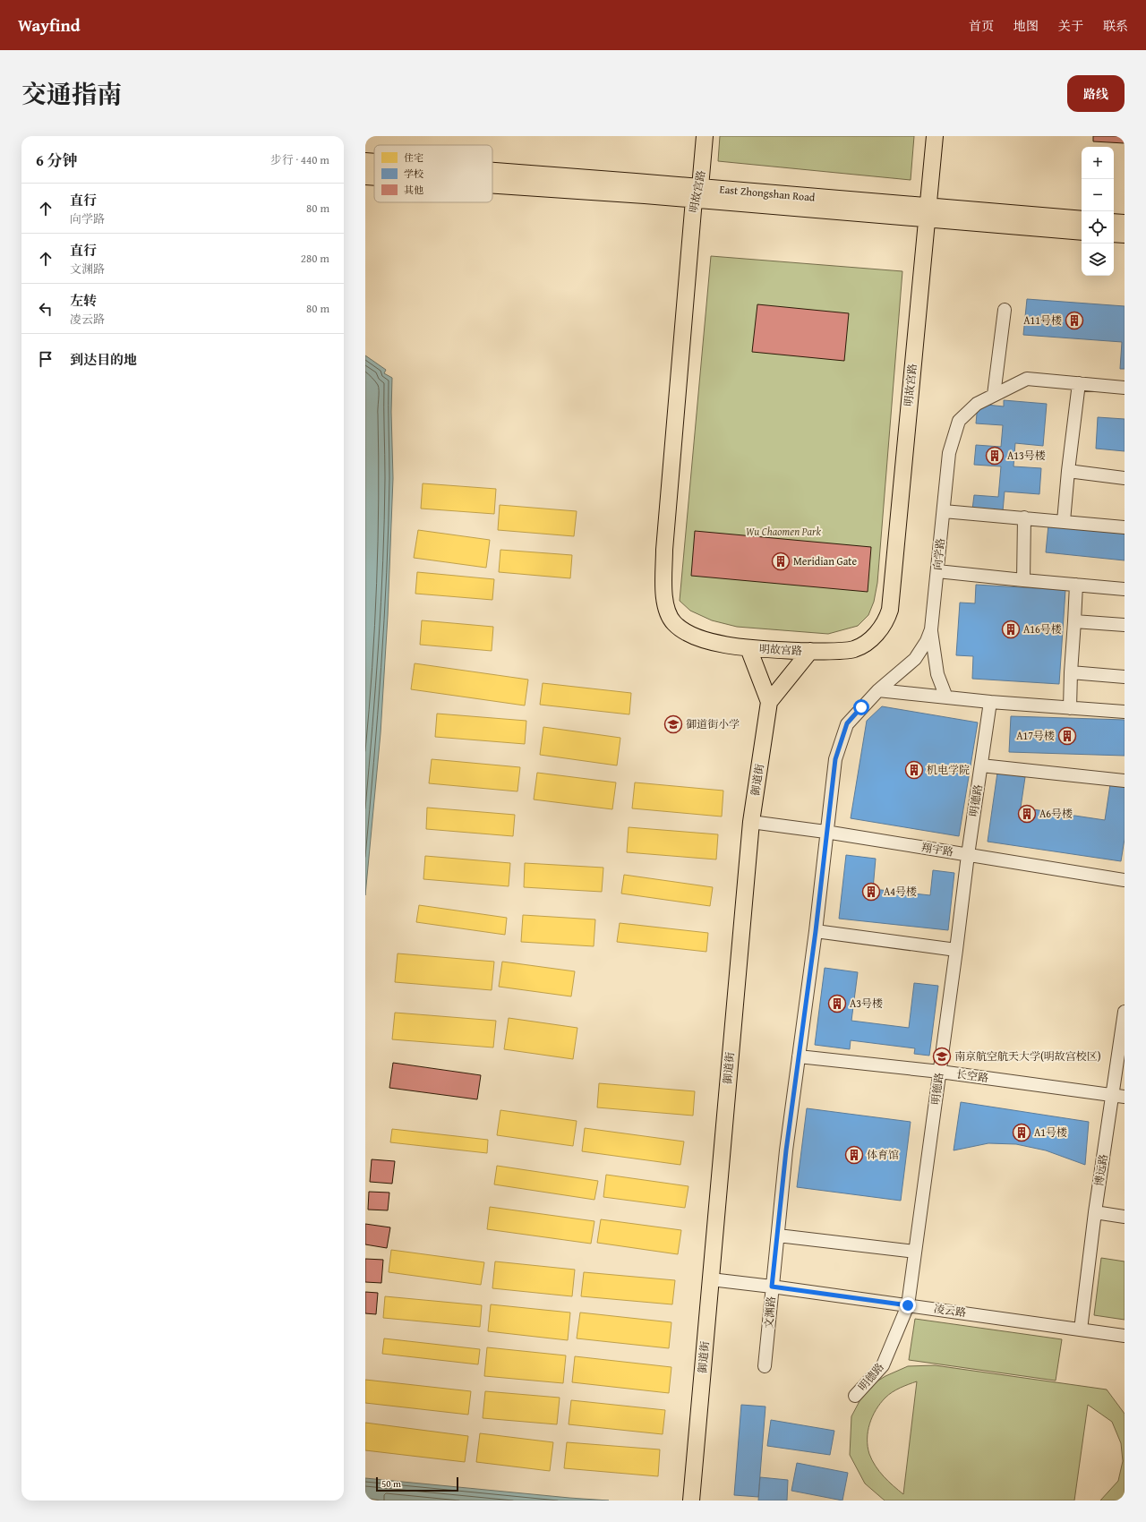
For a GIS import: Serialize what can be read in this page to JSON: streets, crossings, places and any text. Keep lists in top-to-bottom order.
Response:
{
  "streets": {
    "main road": ["明故宫路", "East Zhongshan Road", "御道街"],
    "lane": [
      "向学路",
      "明德路",
      "翔宇路",
      "长空路",
      "博远路",
      "凌云路",
      "文渊路"
    ]
  },
  "crossings": [
    ["明故宫路", "East Zhongshan Road"],
    ["向学路", "翔宇路"],
    ["向学路", "文渊路"],
    ["御道街", "翔宇路"],
    ["御道街", "凌云路"],
    ["明德路", "翔宇路"],
    ["明德路", "长空路"],
    ["明德路", "凌云路"],
    ["翔宇路", "文渊路"],
    ["长空路", "博远路"],
    ["长空路", "文渊路"],
    ["博远路", "凌云路"],
    ["凌云路", "文渊路"]
  ],
  "parks": ["Wu Chaomen Park"],
  "places": {
    "building": [
      "A11号楼",
      "A13号楼",
      "Meridian Gate",
      "A16号楼",
      "A17号楼",
      "机电学院",
      "A6号楼",
      "A4号楼",
      "A3号楼",
      "A1号楼",
      "体育馆"
    ],
    "school or university": ["御道街小学", "南京航空航天大学(明故宫校区)"]
  },
  "legend": ["住宅", "学校", "其他"],
  "scale_bar": "50 m",
  "page": {
    "header": "Wayfind",
    "nav": [
      "首页",
      "地图",
      "关于",
      "联系"
    ],
    "title": "交通指南",
    "buttons": "路线",
    "heading": ["6 分钟", "步行 · 440 m"],
    "map_buttons": ["+", "−"],
    "list": [
      ["直行", "向学路", "80 m"],
      ["直行", "文渊路", "280 m"],
      ["左转", "凌云路", "80 m"],
      "到达目的地"
    ],
    "scale": "50 m"
  }
}
